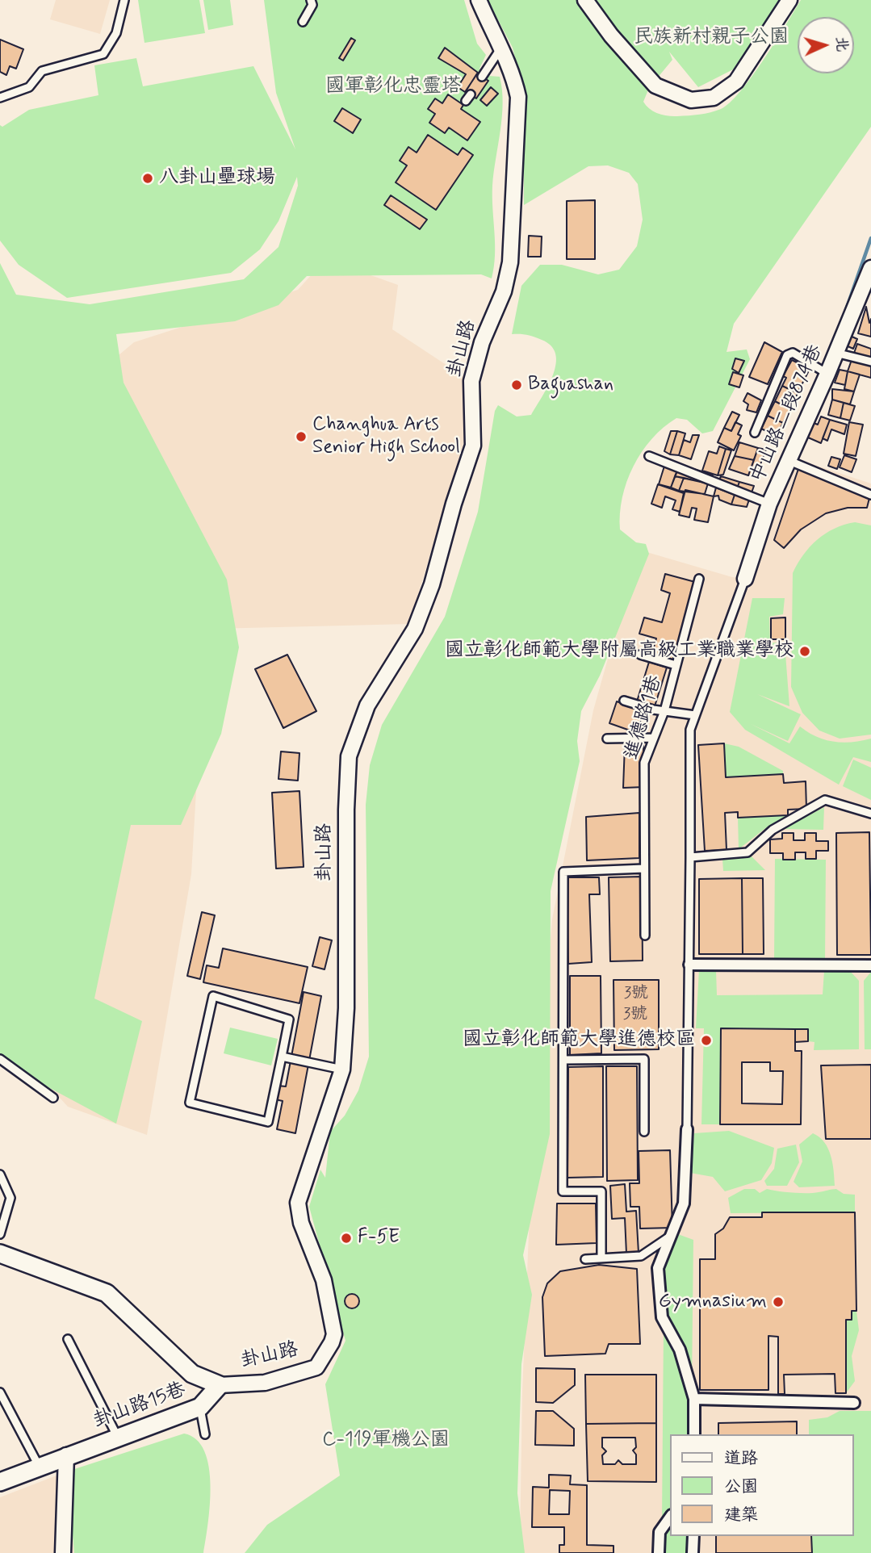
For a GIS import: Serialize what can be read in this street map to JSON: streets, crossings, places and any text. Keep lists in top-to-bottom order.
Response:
{
  "streets": {
    "street": ["卦山路", "中山路二段874巷", "卦山路15巷"],
    "lane": ["進德路1巷"]
  },
  "crossings": [
    ["卦山路", "卦山路15巷"]
  ],
  "parks": ["民族新村親子公園", "國軍彰化忠靈塔", "C-119軍機公園"],
  "places": [
    "八卦山壘球場",
    "Baguashan",
    "Changhua Arts Senior High School",
    "國立彰化師範大學附屬高級工業職業學校",
    "國立彰化師範大學進德校區",
    "F-5E",
    "Gymnasium"
  ],
  "house_numbers": ["3號", "3號"],
  "legend": ["道路", "公園", "建築"],
  "north": "right"
}
